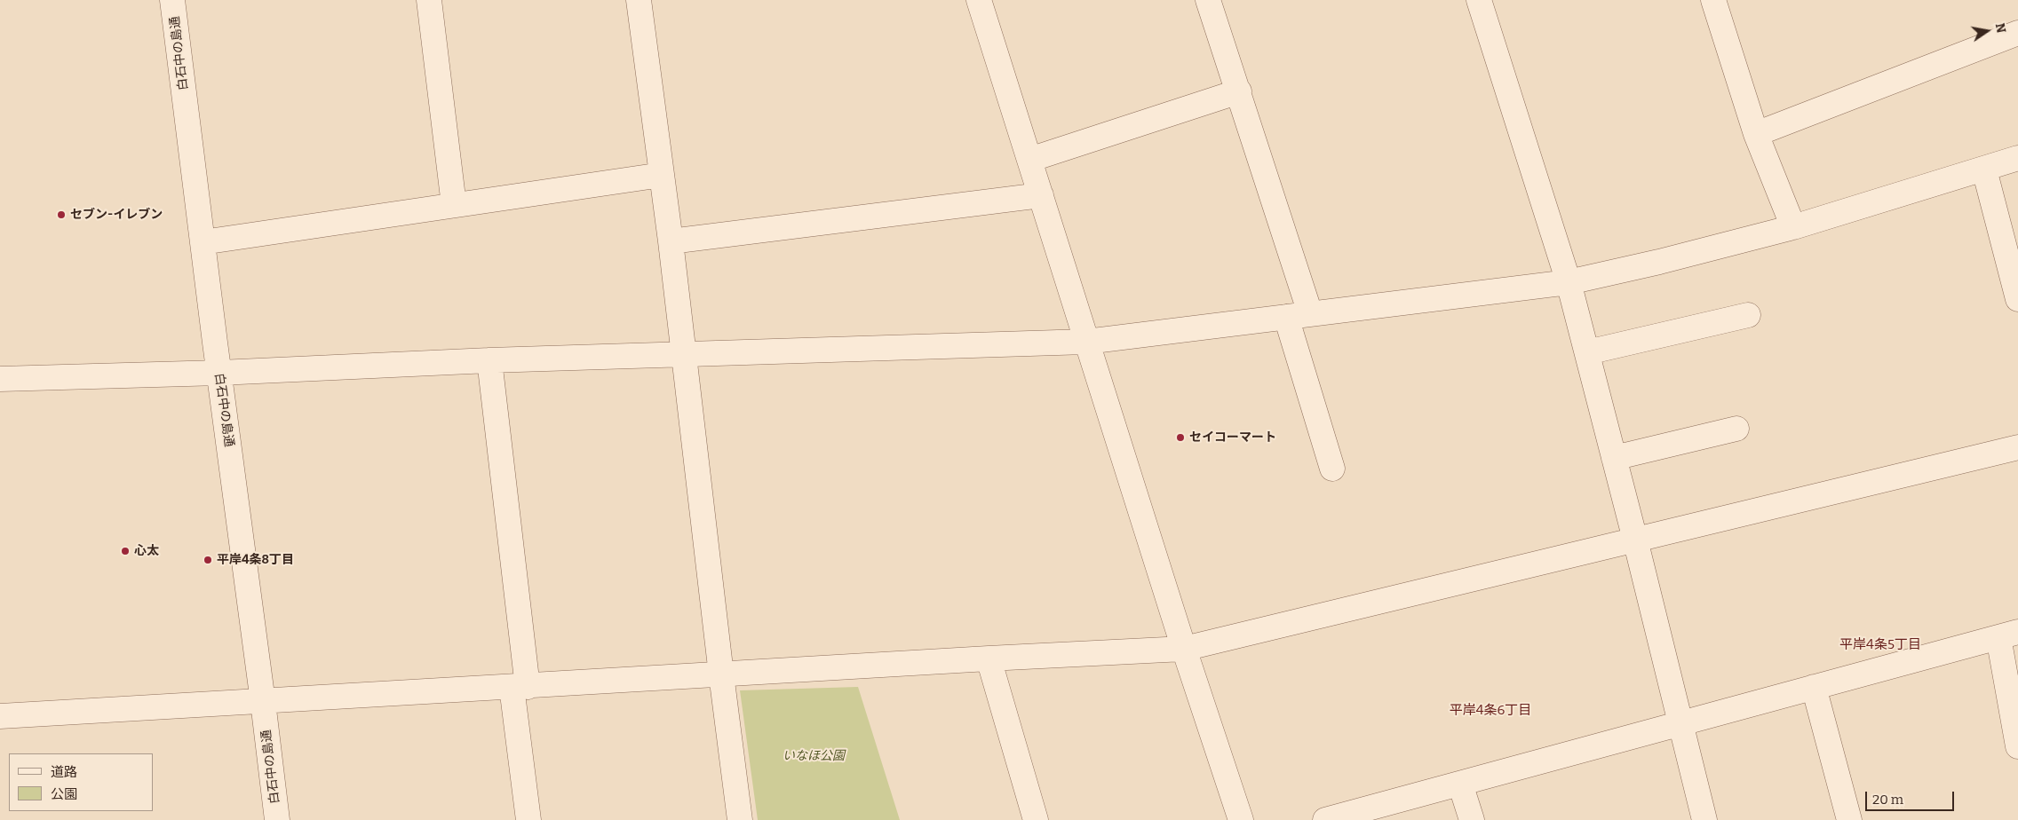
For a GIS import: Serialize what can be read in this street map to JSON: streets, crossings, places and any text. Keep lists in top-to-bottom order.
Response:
{
  "streets": {
    "street": ["白石中の島通"]
  },
  "districts": ["平岸4条5丁目", "平岸4条6丁目"],
  "parks": ["いなほ公園"],
  "places": [
    "セブン-イレブン",
    "セイコーマート",
    "心太",
    "平岸4条8丁目"
  ],
  "legend": ["道路", "公園"],
  "scale_bar": "20 m",
  "north": "right"
}
